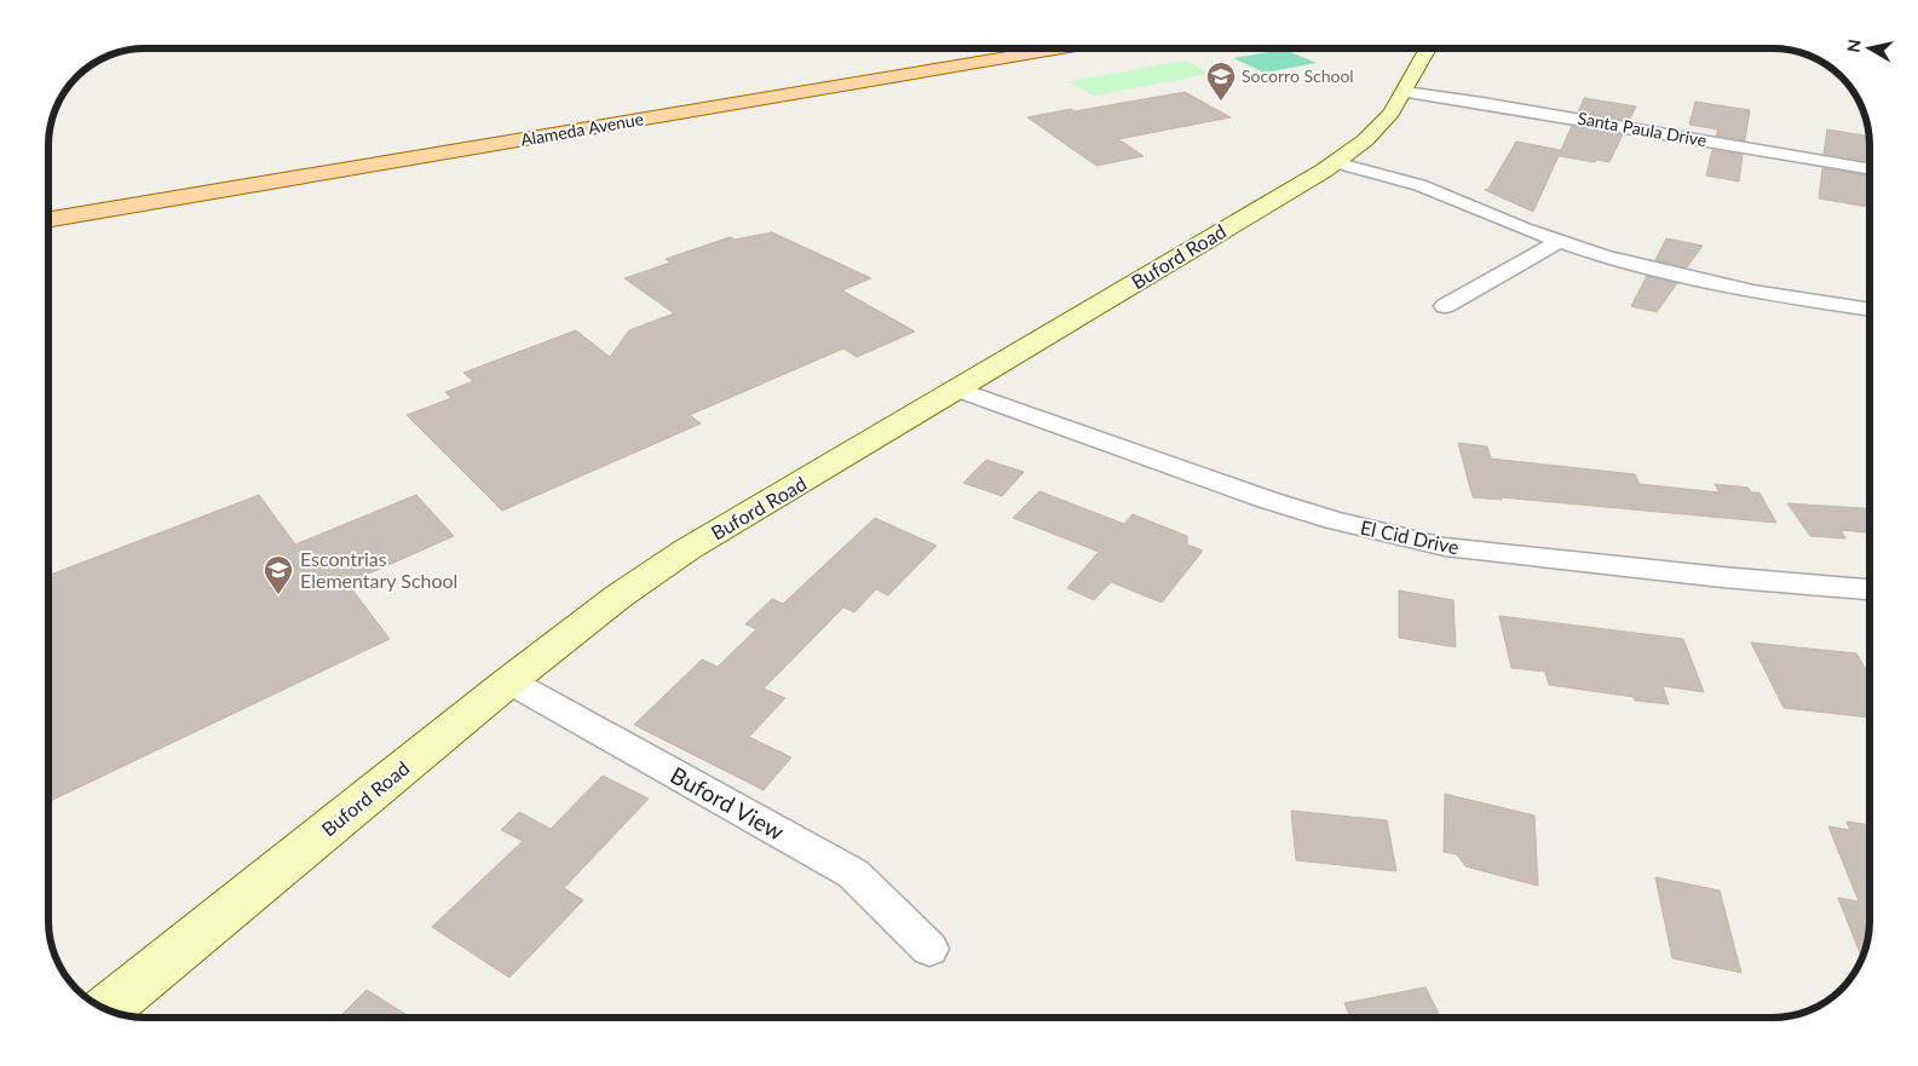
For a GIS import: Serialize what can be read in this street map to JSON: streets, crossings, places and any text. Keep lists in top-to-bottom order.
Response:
{
  "streets": {
    "main road": ["Alameda Avenue"],
    "street": [
      "Santa Paula Drive",
      "Buford Road",
      "El Cid Drive",
      "Buford View"
    ]
  },
  "crossings": [
    ["Santa Paula Drive", "Buford Road"],
    ["Buford Road", "El Cid Drive"],
    ["Buford Road", "Buford View"]
  ],
  "places": {
    "school or university": ["Socorro School", "Escontrias Elementary School"]
  },
  "north": "left"
}
